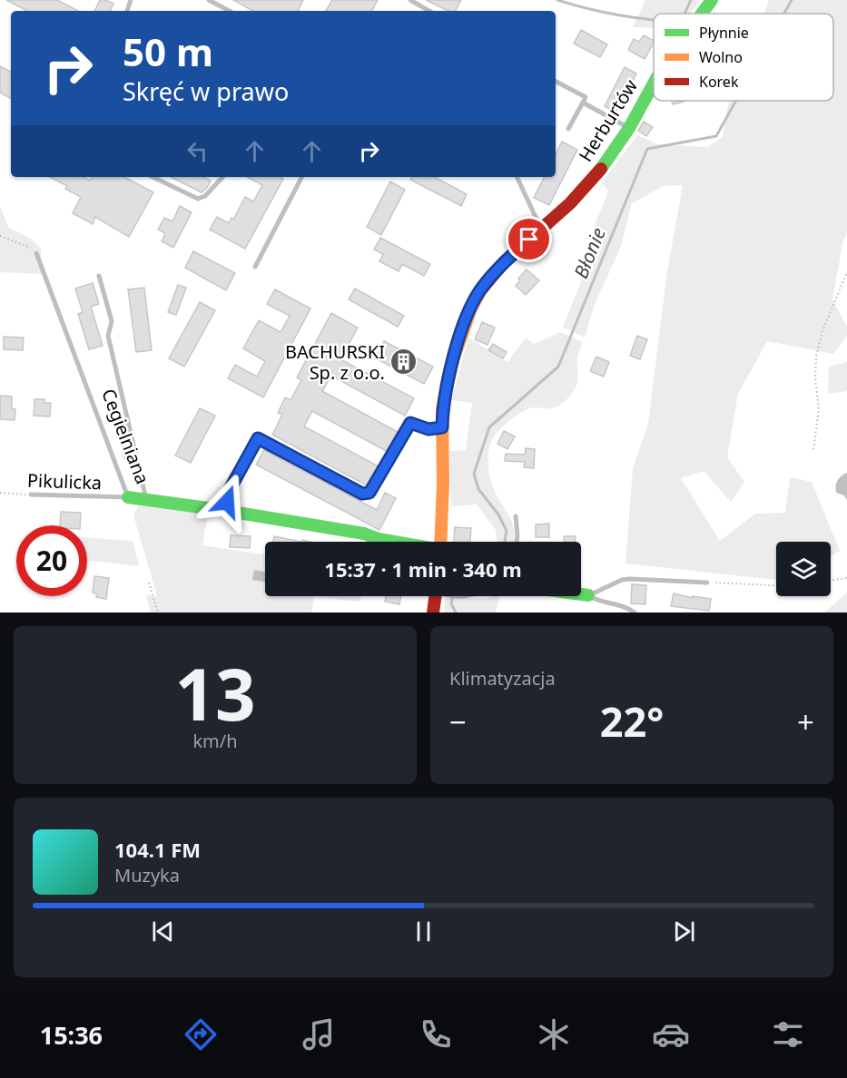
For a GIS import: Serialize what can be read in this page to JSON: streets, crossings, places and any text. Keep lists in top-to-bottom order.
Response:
{
  "streets": {
    "street": ["Herburtów", "Cegielniana"],
    "lane": ["Pikulicka"]
  },
  "crossings": [
    ["Cegielniana", "Pikulicka"]
  ],
  "water": ["Błonie"],
  "places": {
    "building": ["BACHURSKI Sp. z o.o."]
  },
  "legend": ["Płynnie", "Wolno", "Korek"],
  "page": {
    "turn": ["50 m", "Skręć w prawo"],
    "limit": "20",
    "trip": "15:37 · 1 min · 340 m",
    "tile": [
      ["13", "km/h"],
      "Klimatyzacja"
    ],
    "heat": ["−", "22°", "+"],
    "song": ["104.1 FM", "Muzyka"],
    "tabs": "15:36"
  }
}
